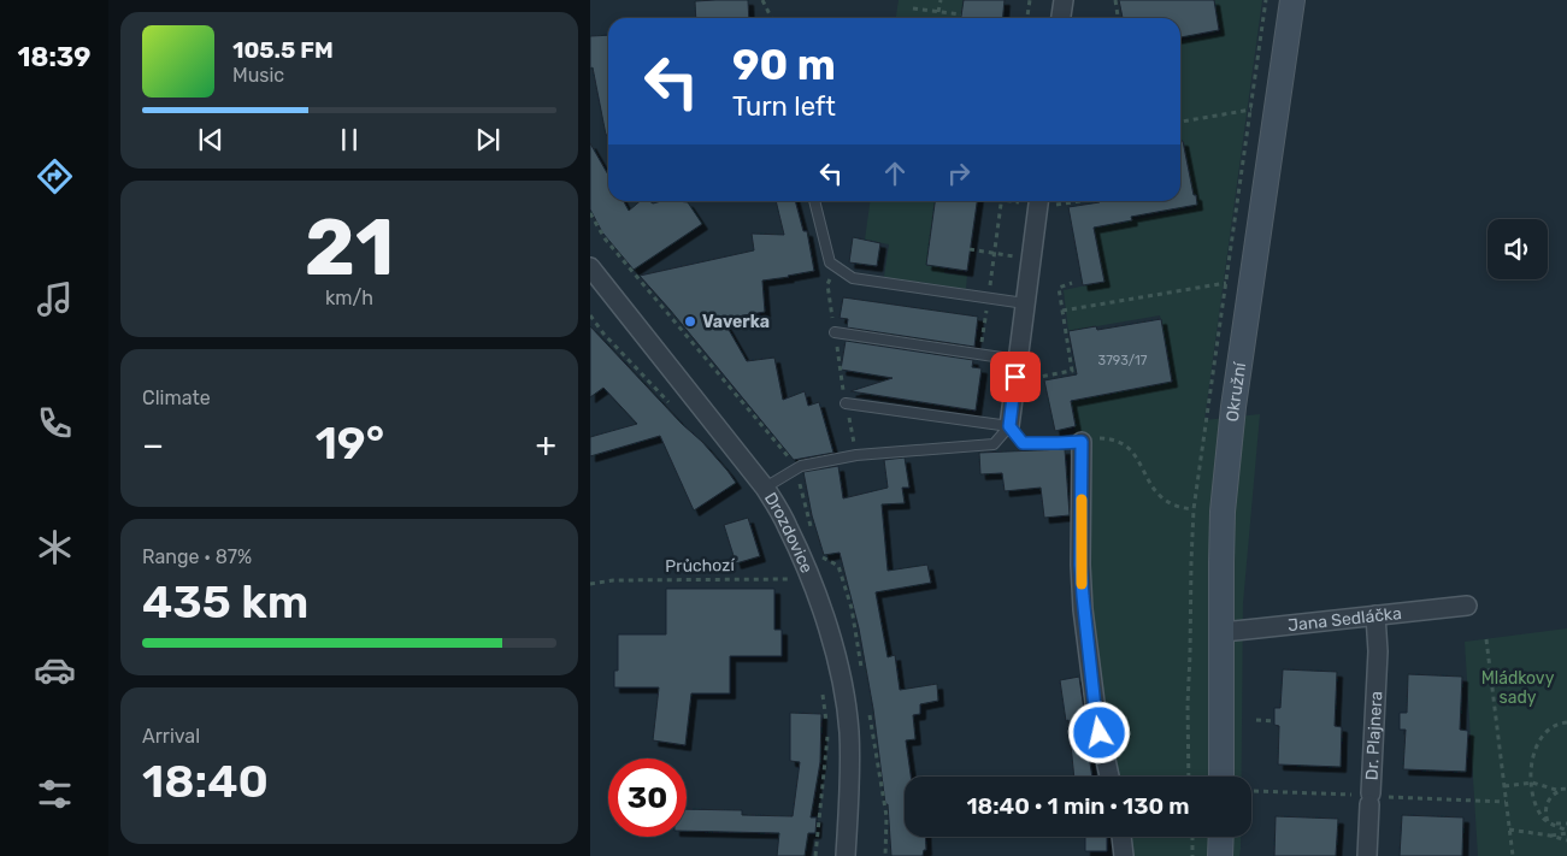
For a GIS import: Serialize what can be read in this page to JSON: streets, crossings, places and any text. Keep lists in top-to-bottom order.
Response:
{
  "streets": {
    "street": [
      "Okružní",
      "Drozdovice",
      "Jana Sedláčka",
      "Dr. Plajnera"
    ],
    "path": ["Průchozí"]
  },
  "crossings": [
    ["Okružní", "Jana Sedláčka"],
    ["Drozdovice", "Průchozí"],
    ["Jana Sedláčka", "Dr. Plajnera"]
  ],
  "parks": ["Mládkovy sady"],
  "places": ["Vaverka"],
  "house_numbers": ["3793/17"],
  "page": {
    "tabs": "18:39",
    "turn": ["90 m", "Turn left"],
    "song": ["105.5 FM", "Music"],
    "tile": [
      ["21", "km/h"],
      "Climate",
      ["Range · 87%", "435 km"],
      ["Arrival", "18:40"]
    ],
    "heat": ["−", "19°", "+"],
    "limit": "30",
    "trip": "18:40 · 1 min · 130 m"
  }
}
